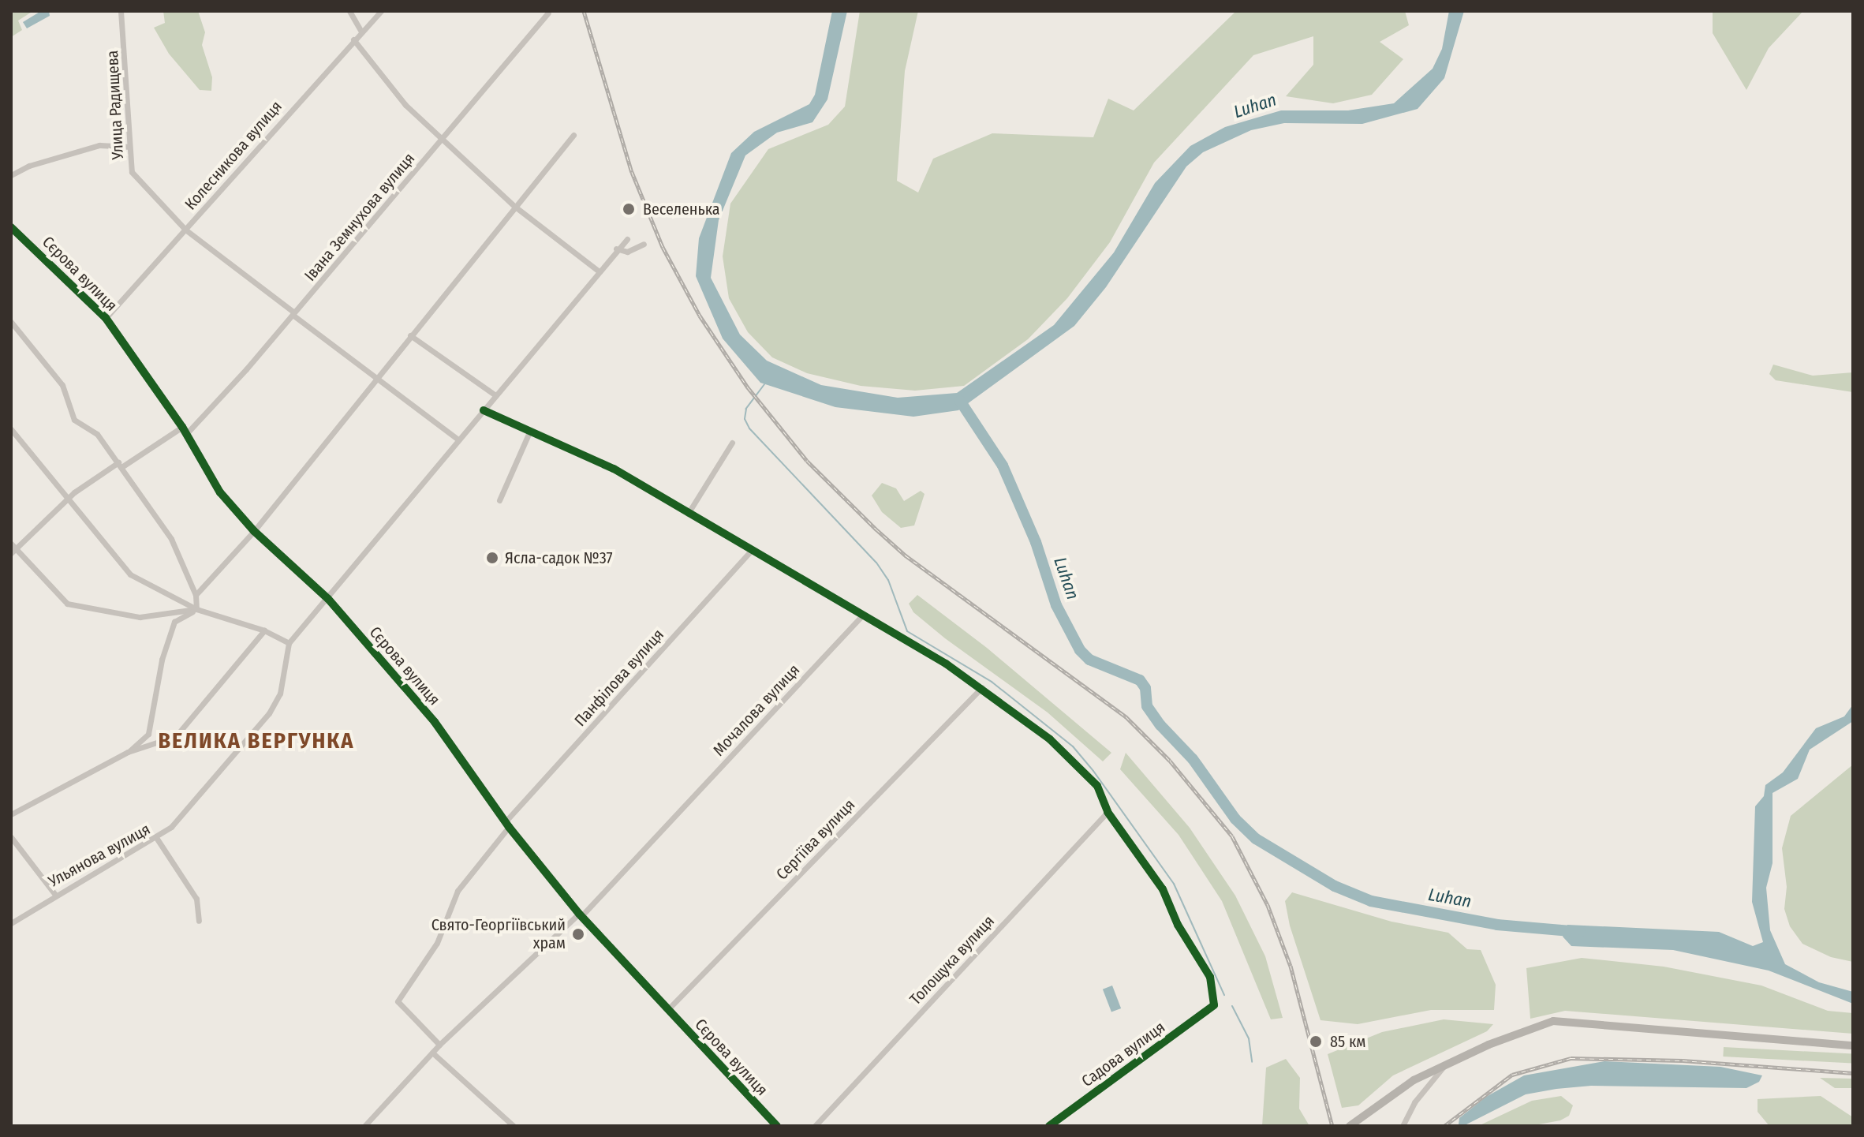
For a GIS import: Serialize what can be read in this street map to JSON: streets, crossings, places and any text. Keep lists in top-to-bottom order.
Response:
{
  "streets": {
    "street": [
      "Улица Радищева",
      "Колесникова вулиця",
      "Івана Земнухова вулиця",
      "Сєрова вулиця",
      "Панфілова вулиця",
      "Мочалова вулиця",
      "Сергіїва вулиця",
      "Ульянова вулиця",
      "Толощука вулиця",
      "Садова вулиця"
    ]
  },
  "crossings": [
    ["Улица Радищева", "Колесникова вулиця"],
    ["Улица Радищева", "Івана Земнухова вулиця"],
    ["Колесникова вулиця", "Сєрова вулиця"],
    ["Івана Земнухова вулиця", "Сєрова вулиця"],
    ["Сєрова вулиця", "Панфілова вулиця"],
    ["Сєрова вулиця", "Мочалова вулиця"],
    ["Сєрова вулиця", "Сергіїва вулиця"],
    ["Панфілова вулиця", "Мочалова вулиця"],
    ["Толощука вулиця", "Садова вулиця"]
  ],
  "districts": ["ВЕЛИКА ВЕРГУНКА"],
  "water": ["Luhan"],
  "places": [
    "Веселенька",
    "Ясла-садок №37",
    "Свято-Георгіївський храм",
    "85 км"
  ]
}
